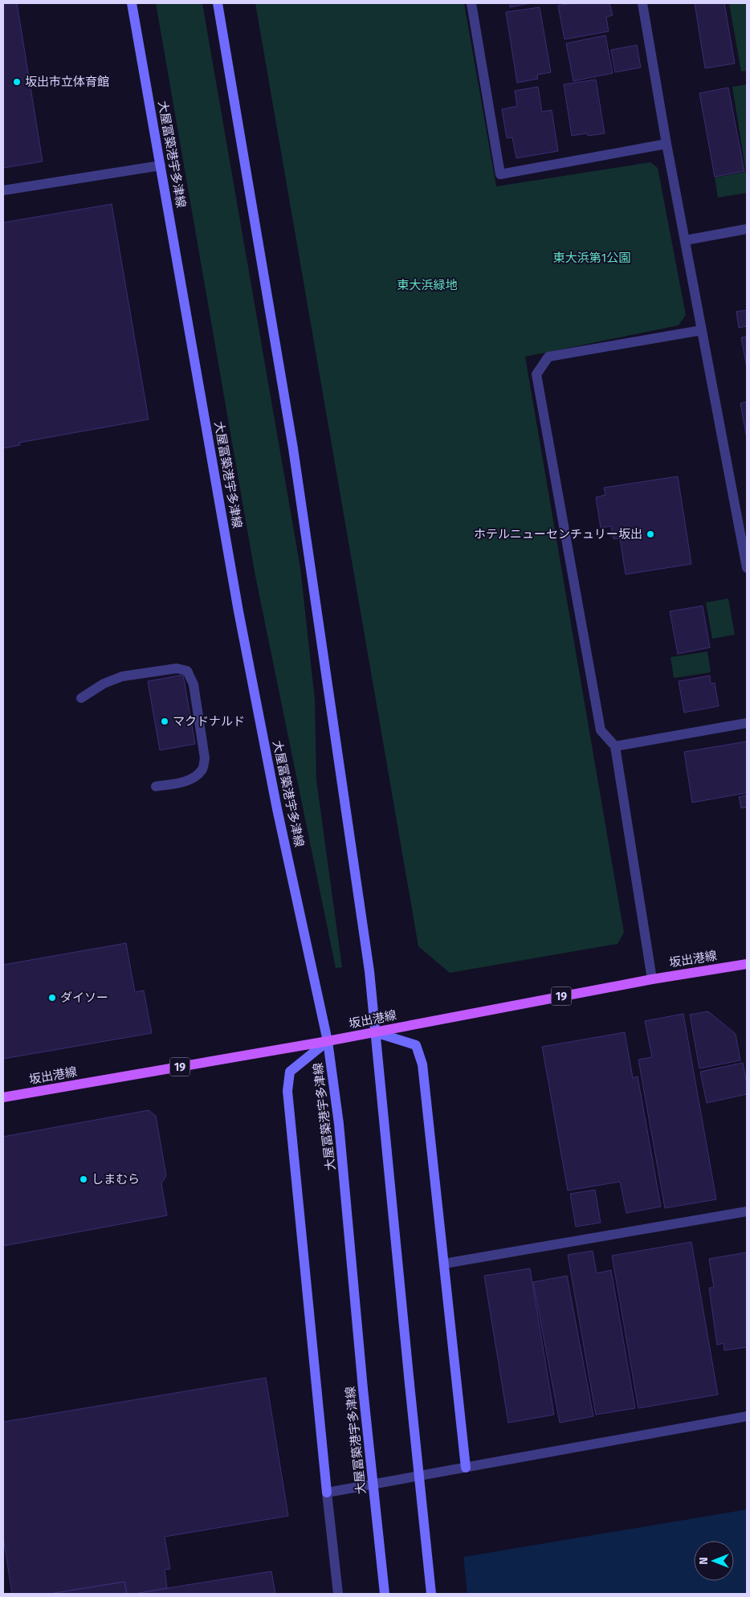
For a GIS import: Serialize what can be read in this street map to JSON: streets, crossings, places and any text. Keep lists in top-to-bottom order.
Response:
{
  "streets": {
    "main road": ["大屋冨築港宇多津線", "坂出港線", "19"]
  },
  "crossings": [
    ["大屋冨築港宇多津線", "坂出港線"]
  ],
  "parks": ["東大浜第1公園", "東大浜緑地"],
  "places": [
    "坂出市立体育館",
    "ホテルニューセンチュリー坂出",
    "マクドナルド",
    "ダイソー",
    "しまむら"
  ],
  "north": "left"
}
